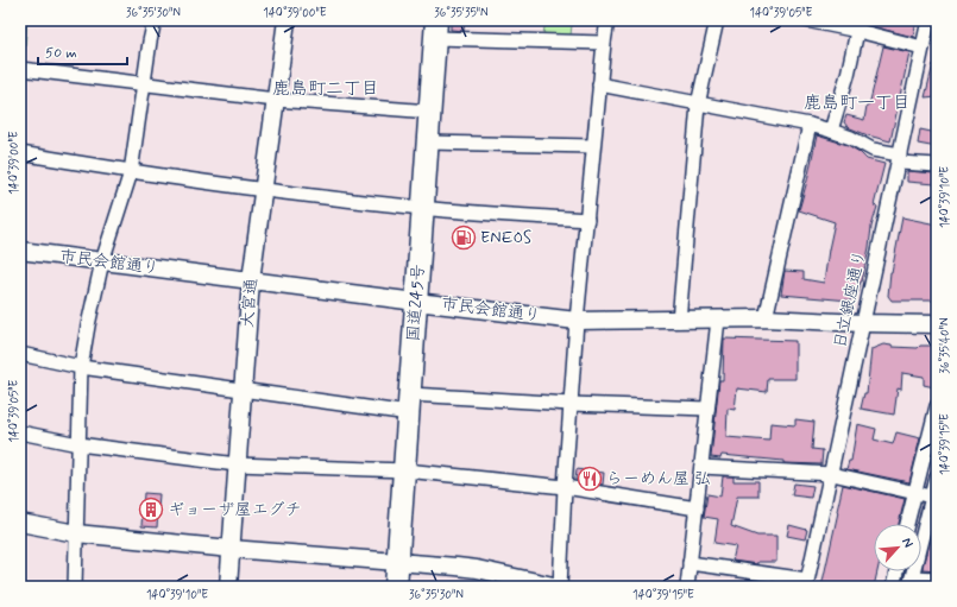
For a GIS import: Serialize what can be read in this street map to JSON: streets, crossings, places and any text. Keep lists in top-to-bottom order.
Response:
{
  "streets": {
    "highway": ["国道245号"],
    "street": ["市民会館通り", "日立銀座通り", "大宮通"]
  },
  "crossings": [
    ["市民会館通り", "日立銀座通り"],
    ["市民会館通り", "大宮通"],
    ["市民会館通り", "国道245号"]
  ],
  "districts": ["鹿島町二丁目", "鹿島町一丁目"],
  "places": {
    "fuel station": ["ENEOS"],
    "restaurant": ["らーめん屋 弘"],
    "building": ["ギョーザ屋エグチ"]
  },
  "scale_bar": "50 m",
  "north": "top right",
  "coordinates": [
    "36°35'30\"N",
    "140°39'00\"E",
    "36°35'35\"N",
    "140°39'05\"E",
    "140°39'10\"E",
    "36°35'40\"N",
    "140°39'15\"E"
  ]
}
